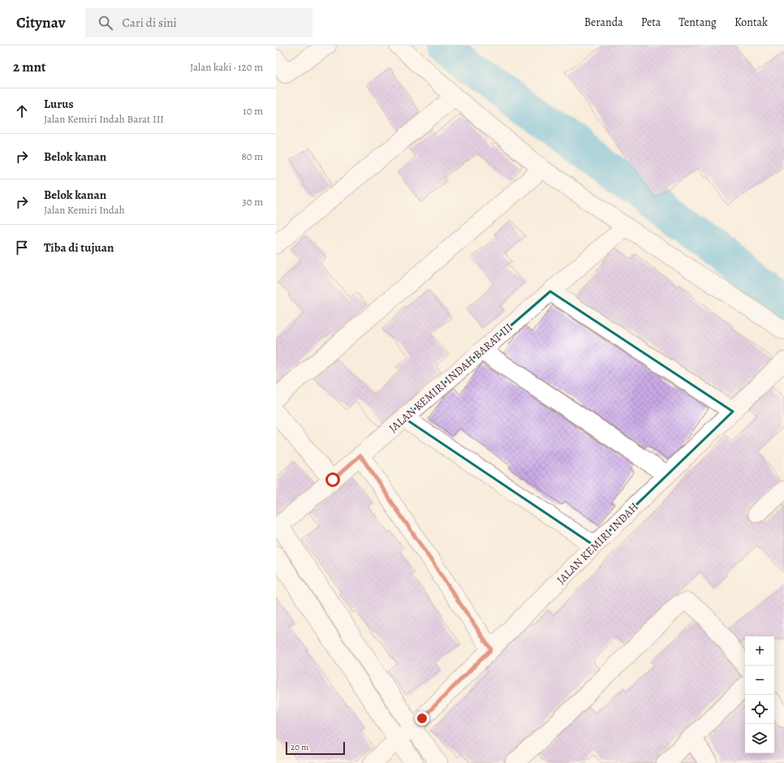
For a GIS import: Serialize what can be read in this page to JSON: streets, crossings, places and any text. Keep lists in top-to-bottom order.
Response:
{
  "streets": {
    "street": ["JALAN KEMIRI INDAH BARAT III", "JALAN KEMIRI INDAH"]
  },
  "scale_bar": "20 m",
  "page": {
    "header": "Citynav",
    "search": "Cari di sini",
    "nav": [
      "Beranda",
      "Peta",
      "Tentang",
      "Kontak"
    ],
    "heading": ["2 mnt", "Jalan kaki · 120 m"],
    "list": [
      ["Lurus", "Jalan Kemiri Indah Barat III", "10 m"],
      ["Belok kanan", "80 m"],
      ["Belok kanan", "Jalan Kemiri Indah", "30 m"],
      "Tiba di tujuan"
    ],
    "map_buttons": ["+", "−"],
    "scale": "20 m"
  }
}
